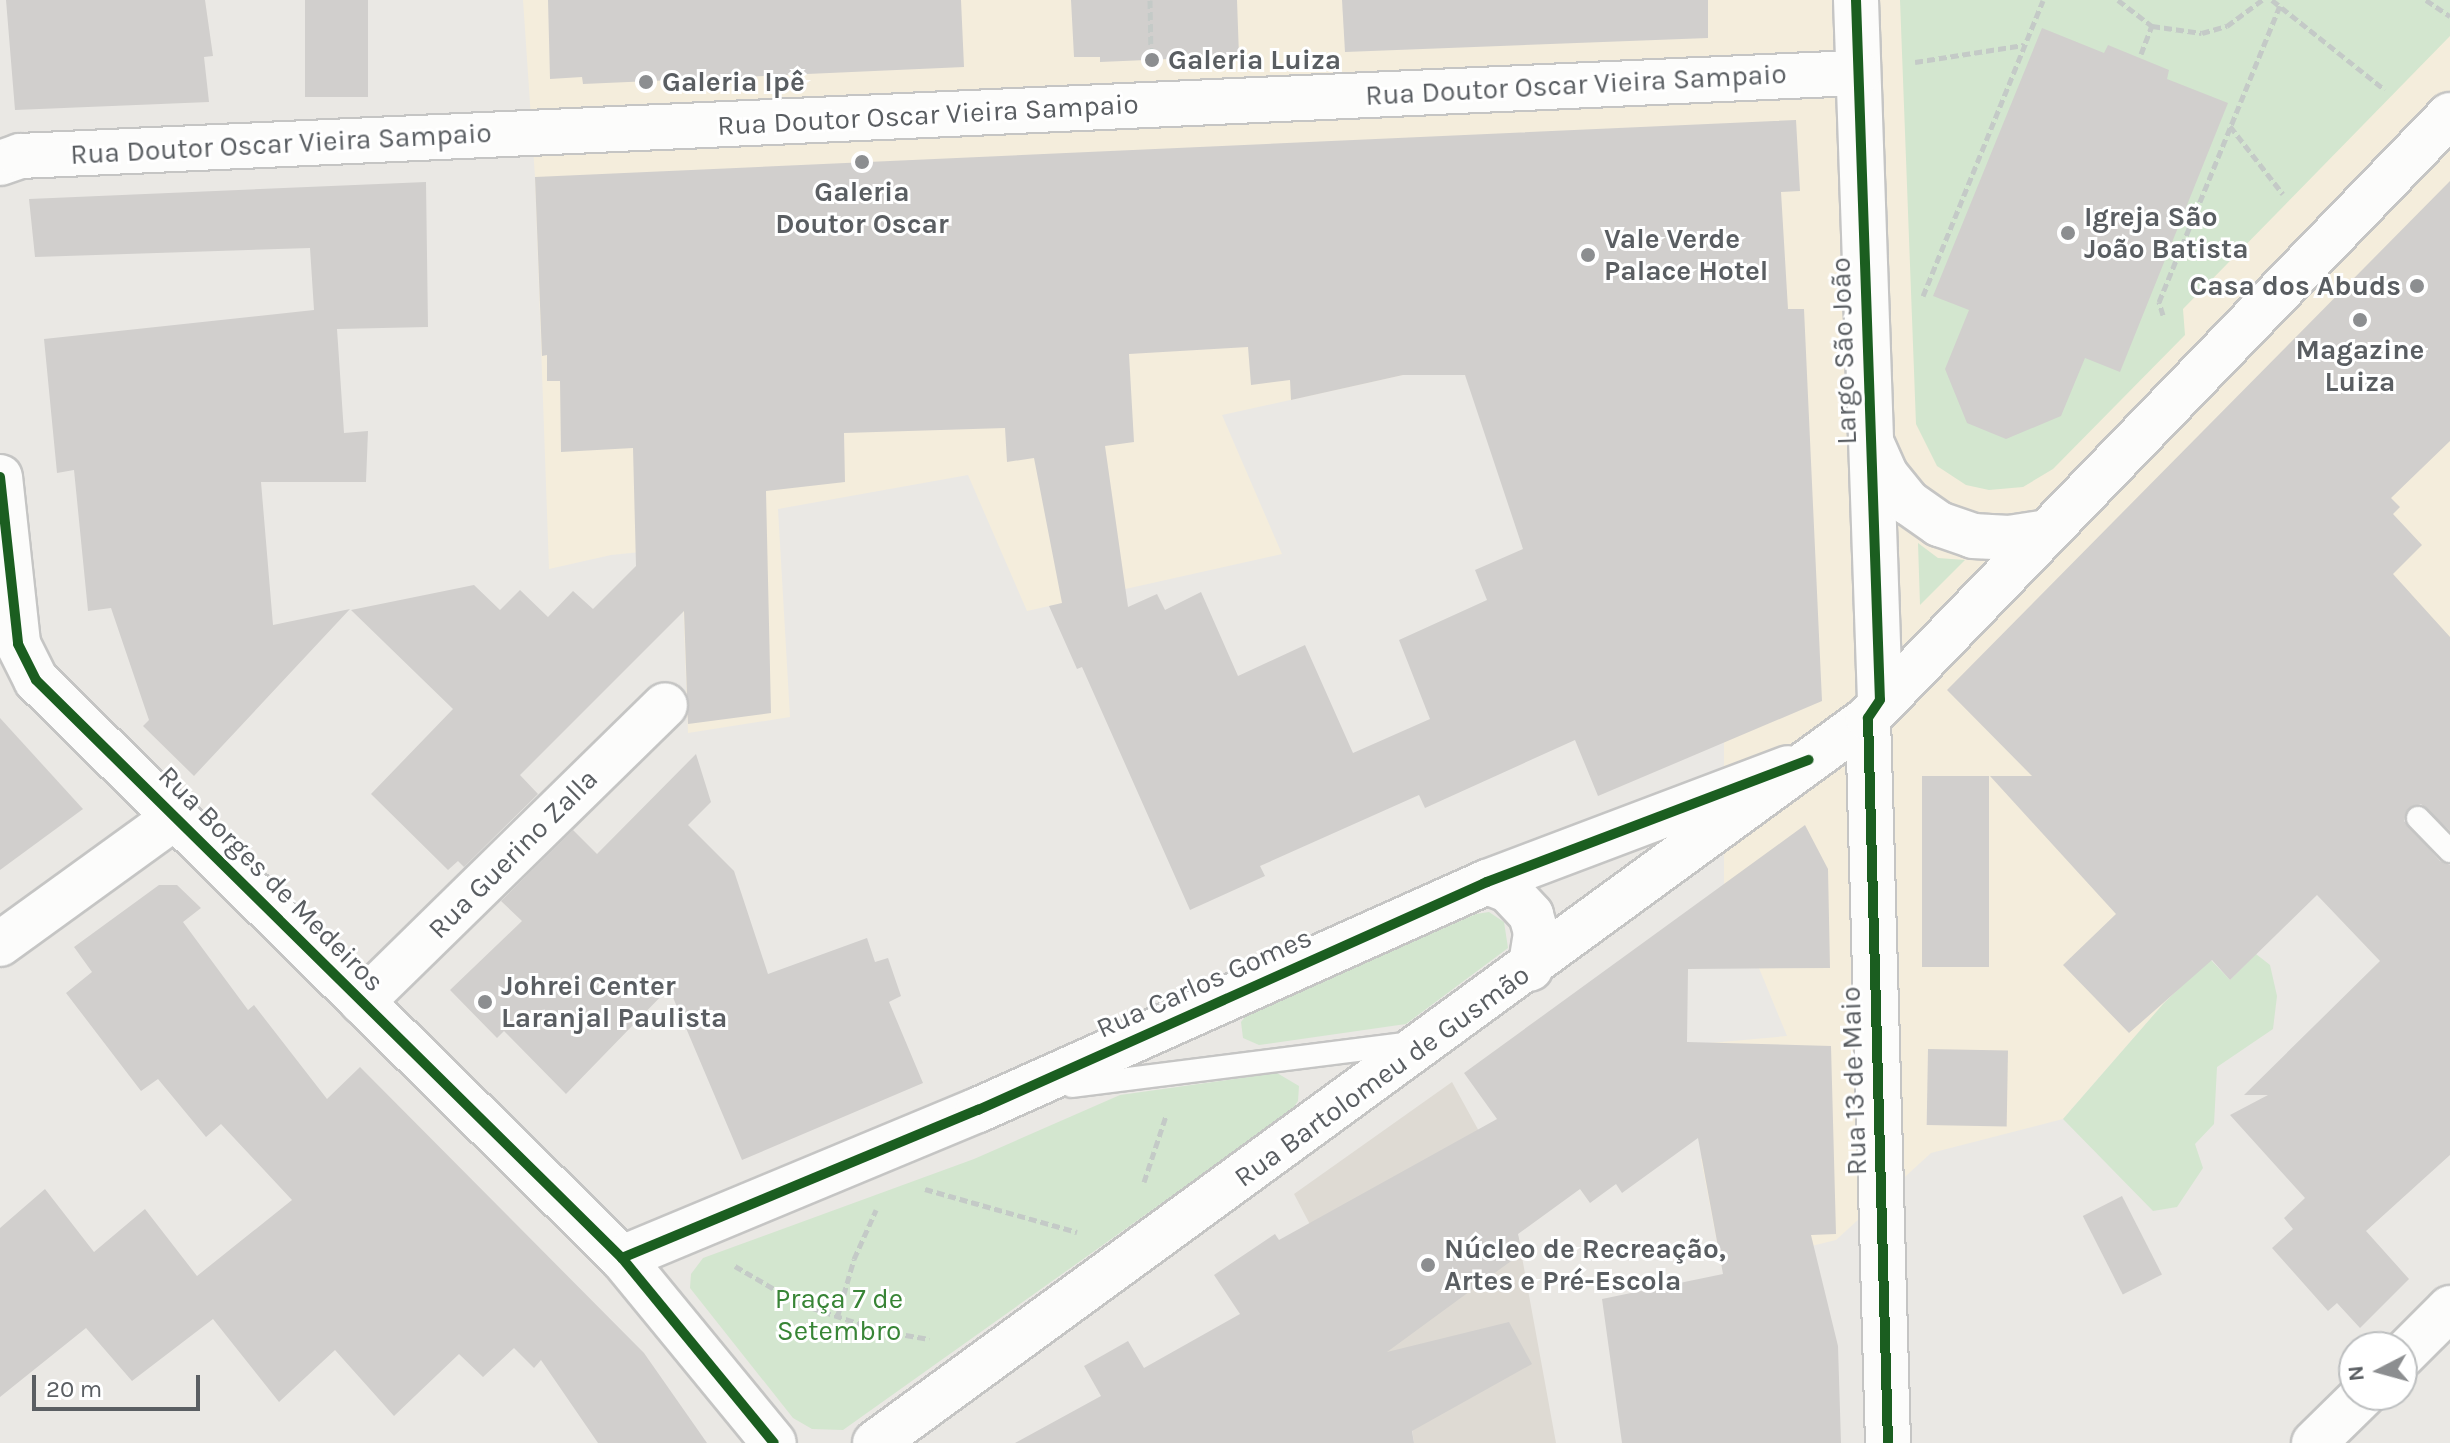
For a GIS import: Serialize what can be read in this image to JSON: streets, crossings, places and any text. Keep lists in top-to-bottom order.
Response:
{
  "streets": {
    "street": [
      "Rua Doutor Oscar Vieira Sampaio",
      "Largo São João",
      "Rua Guerino Zalla",
      "Rua Borges de Medeiros",
      "Rua Carlos Gomes",
      "Rua Bartolomeu de Gusmão",
      "Rua 13 de Maio"
    ]
  },
  "crossings": [
    ["Rua Doutor Oscar Vieira Sampaio", "Largo São João"],
    ["Largo São João", "Rua Bartolomeu de Gusmão"],
    ["Largo São João", "Rua 13 de Maio"],
    ["Rua Guerino Zalla", "Rua Borges de Medeiros"],
    ["Rua Borges de Medeiros", "Rua Carlos Gomes"],
    ["Rua Carlos Gomes", "Rua Bartolomeu de Gusmão"],
    ["Rua Bartolomeu de Gusmão", "Rua 13 de Maio"]
  ],
  "parks": ["Praça 7 de Setembro"],
  "places": [
    "Galeria Luiza",
    "Galeria Ipê",
    "Galeria Doutor Oscar",
    "Igreja São João Batista",
    "Vale Verde Palace Hotel",
    "Casa dos Abuds",
    "Magazine Luiza",
    "Johrei Center Laranjal Paulista",
    "Núcleo de Recreação, Artes e Pré-Escola"
  ],
  "scale_bar": "20 m",
  "north": "left"
}
